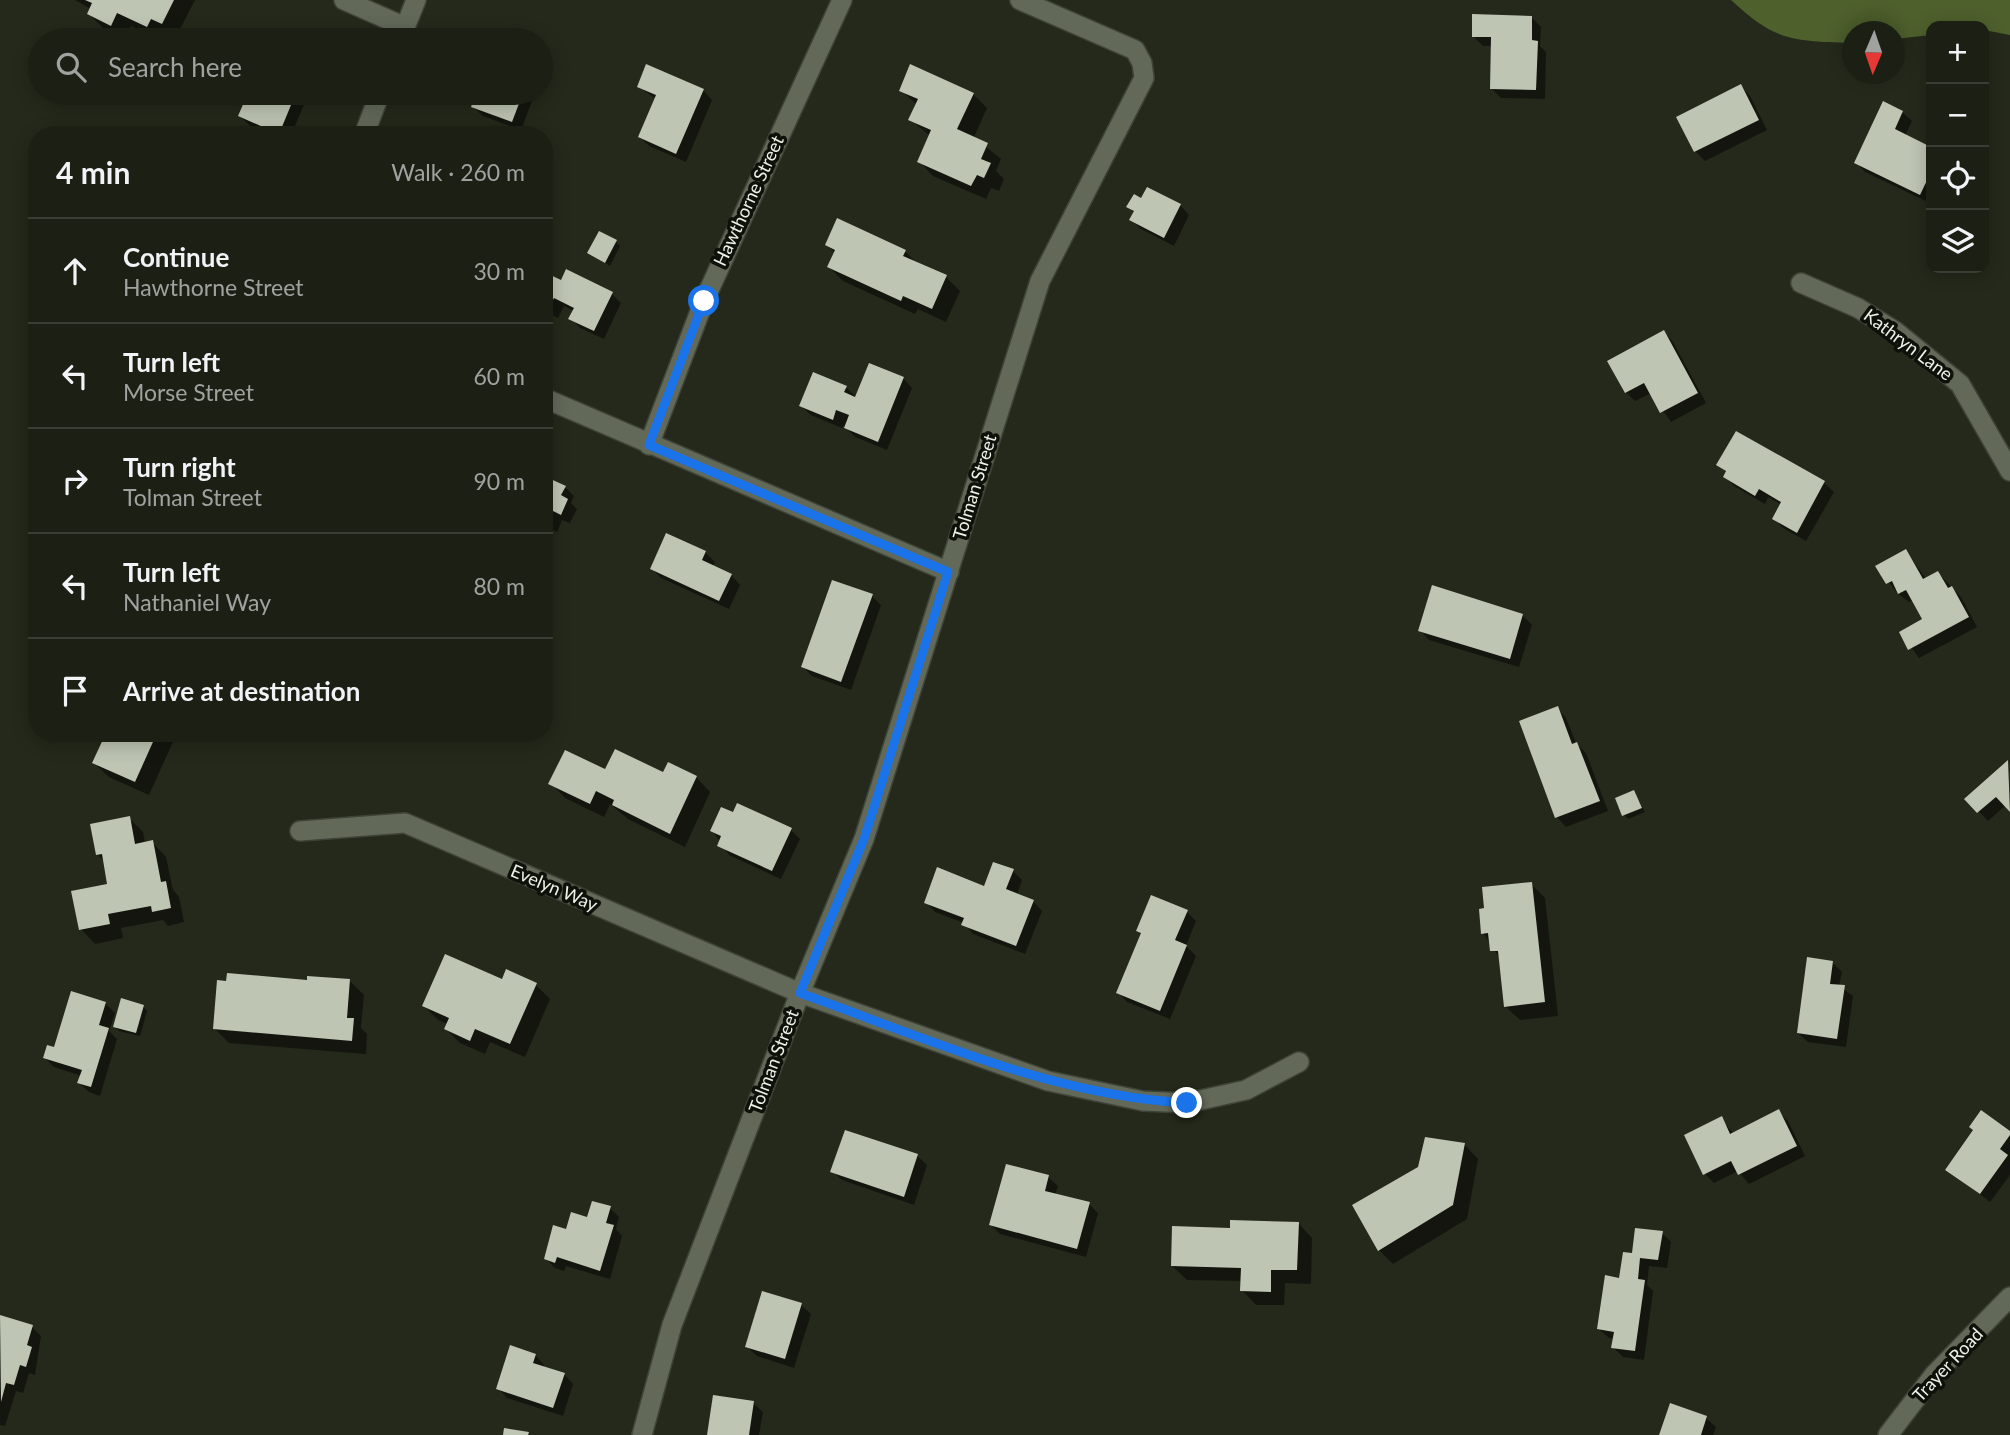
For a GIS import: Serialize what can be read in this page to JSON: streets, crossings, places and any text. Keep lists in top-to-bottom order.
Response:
{
  "streets": {
    "street": [
      "Hawthorne Street",
      "Kathryn Lane",
      "Tolman Street",
      "Evelyn Way",
      "Trayer Road"
    ]
  },
  "crossings": [
    ["Tolman Street", "Evelyn Way"]
  ],
  "north": "bottom",
  "page": {
    "map_buttons": ["+", "−"],
    "search": "Search here",
    "heading": ["4 min", "Walk · 260 m"],
    "list": [
      ["Continue", "Hawthorne Street", "30 m"],
      ["Turn left", "Morse Street", "60 m"],
      ["Turn right", "Tolman Street", "90 m"],
      ["Turn left", "Nathaniel Way", "80 m"],
      "Arrive at destination"
    ]
  }
}
